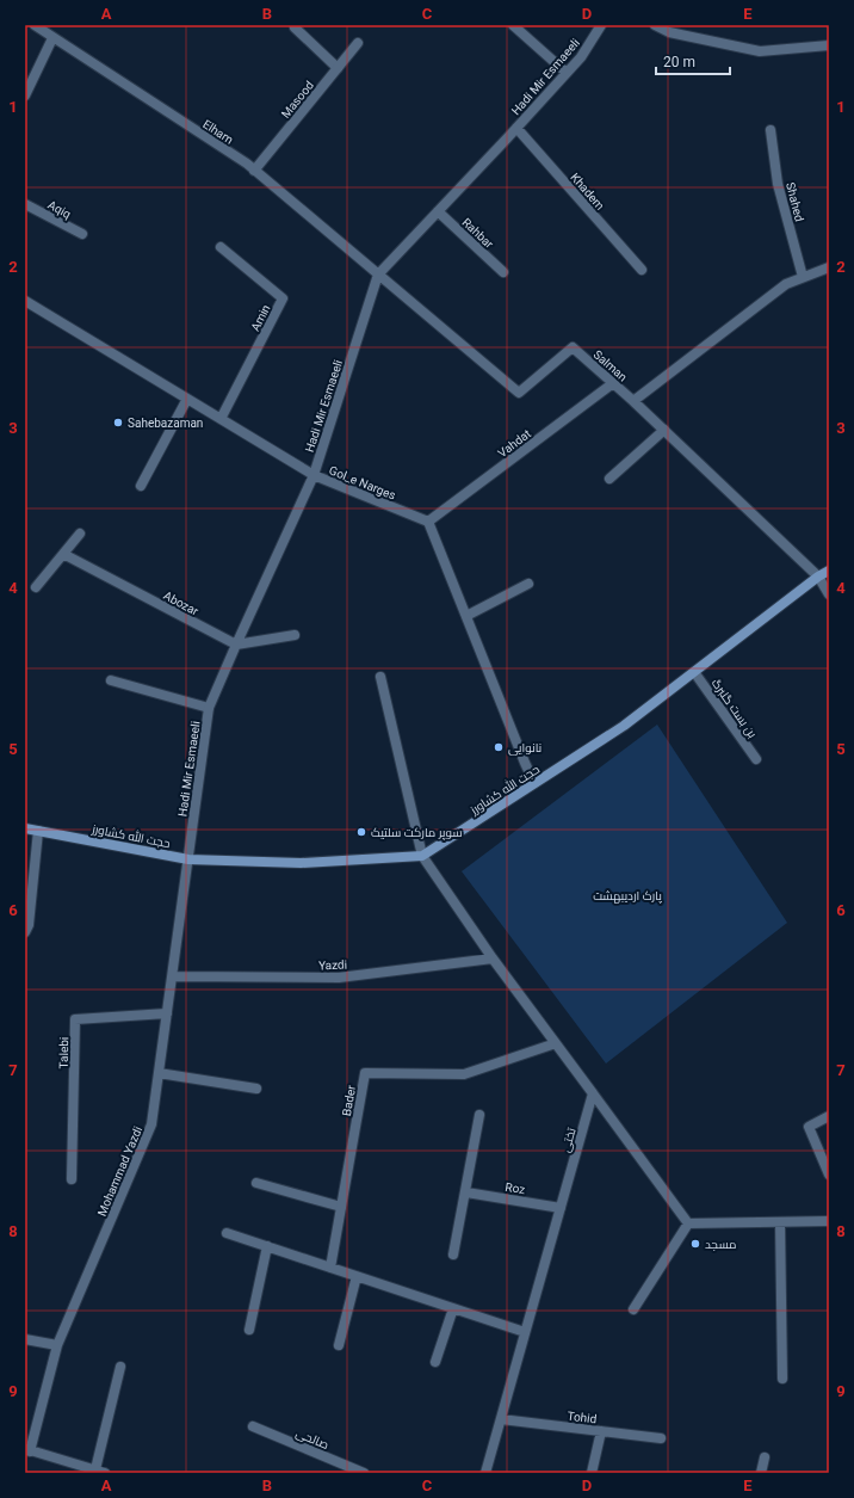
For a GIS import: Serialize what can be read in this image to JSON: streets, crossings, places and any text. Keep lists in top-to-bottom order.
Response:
{
  "streets": {
    "street": [
      "Hadi Mir Esmaeeli",
      "Masood",
      "Elham",
      "Khadem",
      "Shahed",
      "Aqiq",
      "Rahbar",
      "Amin",
      "Salman",
      "Vahdat",
      "Gol_e Narges",
      "Abozar",
      "بن بست گلبرگ",
      "حجت الله کشاورز",
      "Yazdi",
      "Talebi",
      "Bader",
      "تختی",
      "Mohammad Yazdi",
      "Roz",
      "Tohid",
      "صالحی"
    ]
  },
  "crossings": [
    ["Hadi Mir Esmaeeli", "Elham"],
    ["Hadi Mir Esmaeeli", "Khadem"],
    ["Hadi Mir Esmaeeli", "Rahbar"],
    ["Hadi Mir Esmaeeli", "Salman"],
    ["Hadi Mir Esmaeeli", "Gol_e Narges"],
    ["Hadi Mir Esmaeeli", "Abozar"],
    ["Hadi Mir Esmaeeli", "حجت الله کشاورز"],
    ["Hadi Mir Esmaeeli", "Mohammad Yazdi"],
    ["Masood", "Elham"],
    ["Elham", "Salman"],
    ["Amin", "Gol_e Narges"],
    ["Salman", "Vahdat"],
    ["Salman", "حجت الله کشاورز"],
    ["Vahdat", "Gol_e Narges"],
    ["بن بست گلبرگ", "حجت الله کشاورز"],
    ["حجت الله کشاورز", "Mohammad Yazdi"],
    ["Yazdi", "Mohammad Yazdi"],
    ["Talebi", "Mohammad Yazdi"],
    ["تختی", "Roz"],
    ["تختی", "Tohid"]
  ],
  "parks": ["پارک اردیبهشت"],
  "places": [
    "Sahebazaman",
    "نانوایی",
    "سوپر مارکت سلتیک",
    "مسجد"
  ],
  "scale_bar": "20 m",
  "grid": {
    "columns": [
      "A",
      "B",
      "C",
      "D",
      "E"
    ],
    "rows": [
      "1",
      "2",
      "3",
      "4",
      "5",
      "6",
      "7",
      "8",
      "9"
    ]
  }
}
